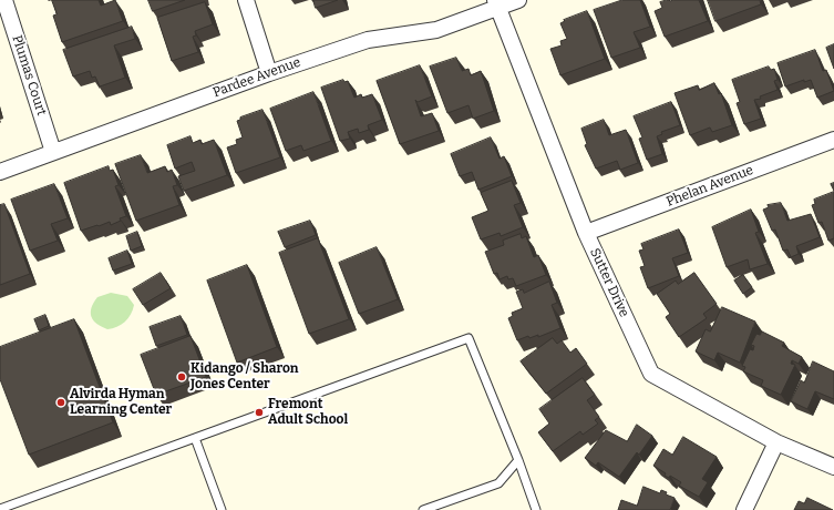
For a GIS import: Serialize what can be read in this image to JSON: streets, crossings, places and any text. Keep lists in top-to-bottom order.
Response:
{
  "streets": {
    "street": [
      "Plumas Court",
      "Pardee Avenue",
      "Phelan Avenue",
      "Sutter Drive"
    ]
  },
  "crossings": [
    ["Plumas Court", "Pardee Avenue"],
    ["Pardee Avenue", "Sutter Drive"],
    ["Phelan Avenue", "Sutter Drive"]
  ],
  "places": ["Kidango / Sharon Jones Center", "Alvirda Hyman Learning Center", "Fremont Adult School"]
}
